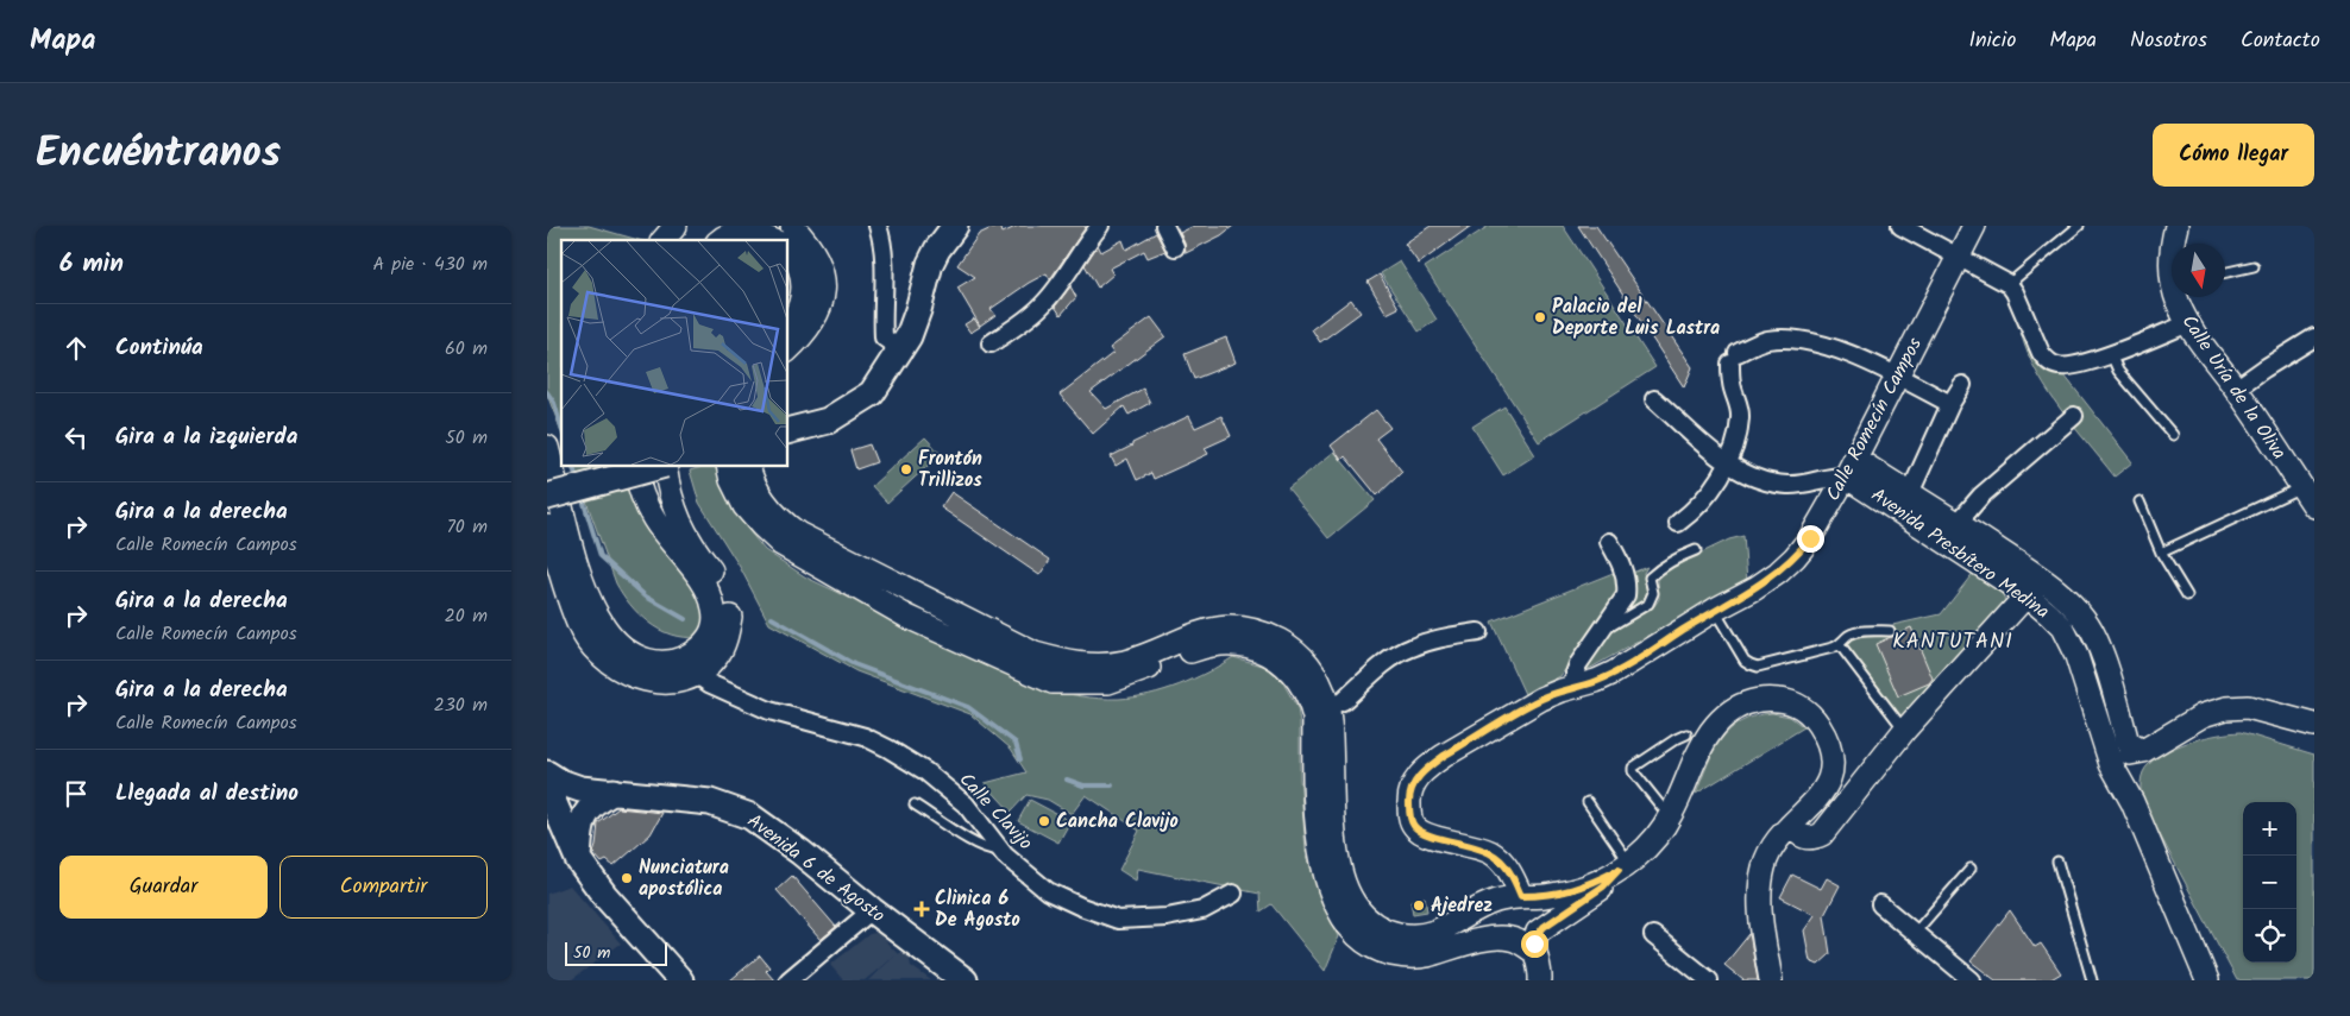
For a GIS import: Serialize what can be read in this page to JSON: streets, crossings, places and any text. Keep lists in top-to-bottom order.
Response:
{
  "streets": {
    "main road": [
      "Calle Uría de la Oliva",
      "Calle Romecín Campos",
      "Avenida Presbítero Medina",
      "Avenida 6 de Agosto"
    ],
    "street": ["Calle Clavijo"]
  },
  "crossings": [
    ["Calle Romecín Campos", "Avenida Presbítero Medina"]
  ],
  "districts": ["KANTUTANI"],
  "places": {
    "other": [
      "Palacio del Deporte Luis Lastra",
      "Frontón Trillizos",
      "Cancha Clavijo",
      "Nunciatura apostólica",
      "Ajedrez"
    ],
    "health": ["Clinica 6 De Agosto"]
  },
  "scale_bar": "50 m",
  "north": "bottom",
  "page": {
    "header": "Mapa",
    "nav": [
      "Inicio",
      "Mapa",
      "Nosotros",
      "Contacto"
    ],
    "title": "Encuéntranos",
    "buttons": [
      "Cómo llegar",
      ["Guardar", "Compartir"]
    ],
    "heading": ["6 min", "A pie · 430 m"],
    "list": [
      ["Continúa", "60 m"],
      ["Gira a la izquierda", "50 m"],
      ["Gira a la derecha", "Calle Romecín Campos", "70 m"],
      ["Gira a la derecha", "Calle Romecín Campos", "20 m"],
      ["Gira a la derecha", "Calle Romecín Campos", "230 m"],
      "Llegada al destino"
    ],
    "map_buttons": ["+", "−"],
    "scale": "50 m"
  }
}
